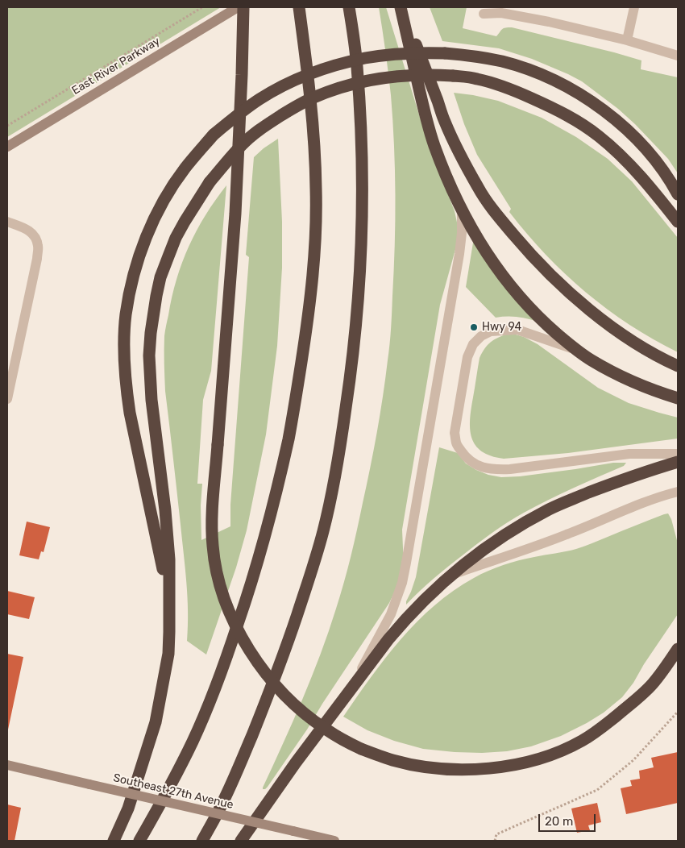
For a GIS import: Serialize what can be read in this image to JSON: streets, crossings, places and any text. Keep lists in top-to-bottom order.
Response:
{
  "streets": {
    "street": ["East River Parkway", "Southeast 27th Avenue"]
  },
  "places": ["Hwy 94"],
  "scale_bar": "20 m"
}
